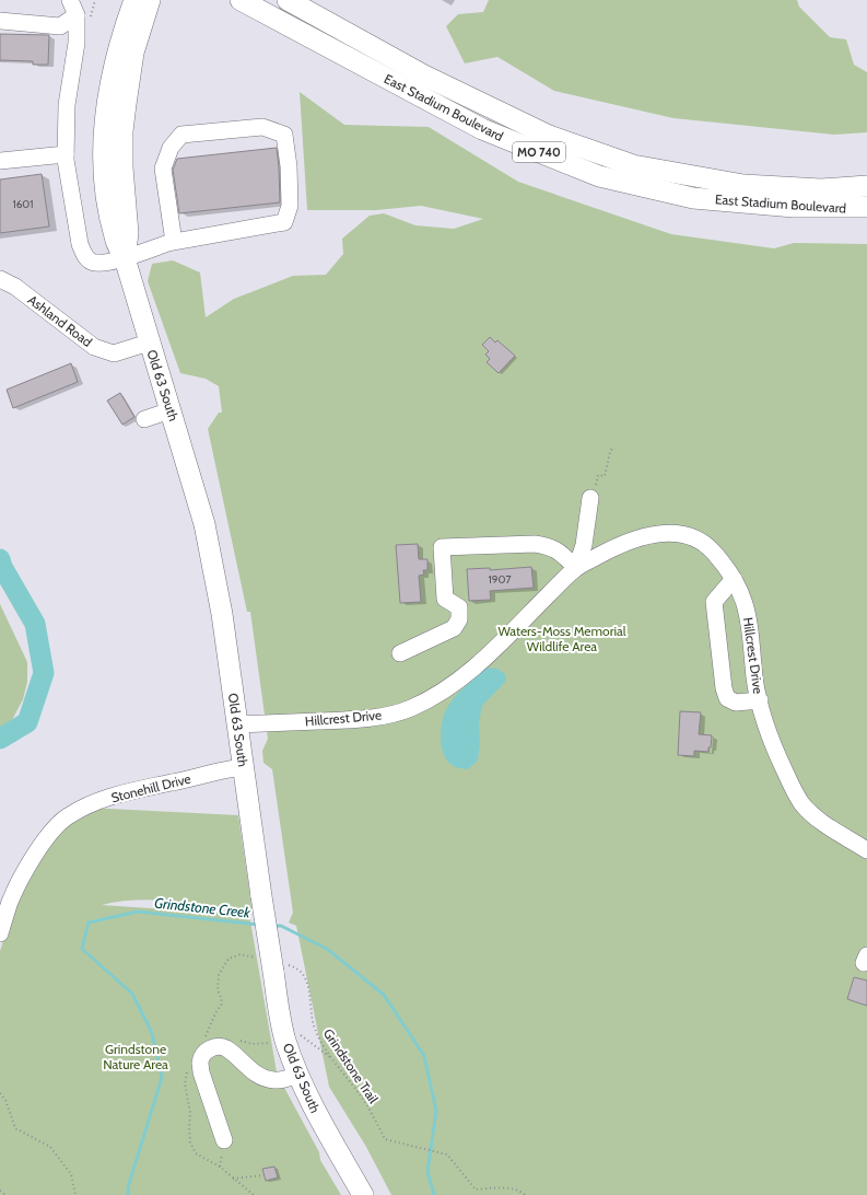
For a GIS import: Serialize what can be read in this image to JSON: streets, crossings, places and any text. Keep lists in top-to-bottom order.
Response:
{
  "streets": {
    "main road": ["East Stadium Boulevard", "MO 740", "Old 63 South"],
    "street": ["Ashland Road", "Hillcrest Drive", "Stonehill Drive"],
    "path": ["Grindstone Trail"]
  },
  "crossings": [
    ["Ashland Road", "Old 63 South"],
    ["Old 63 South", "Hillcrest Drive"],
    ["Old 63 South", "Stonehill Drive"],
    ["Old 63 South", "Grindstone Trail"]
  ],
  "water": ["Grindstone Creek"],
  "parks": ["Waters-Moss Memorial Wildlife Area", "Grindstone Nature Area"],
  "house_numbers": ["1601", "1907"]
}
